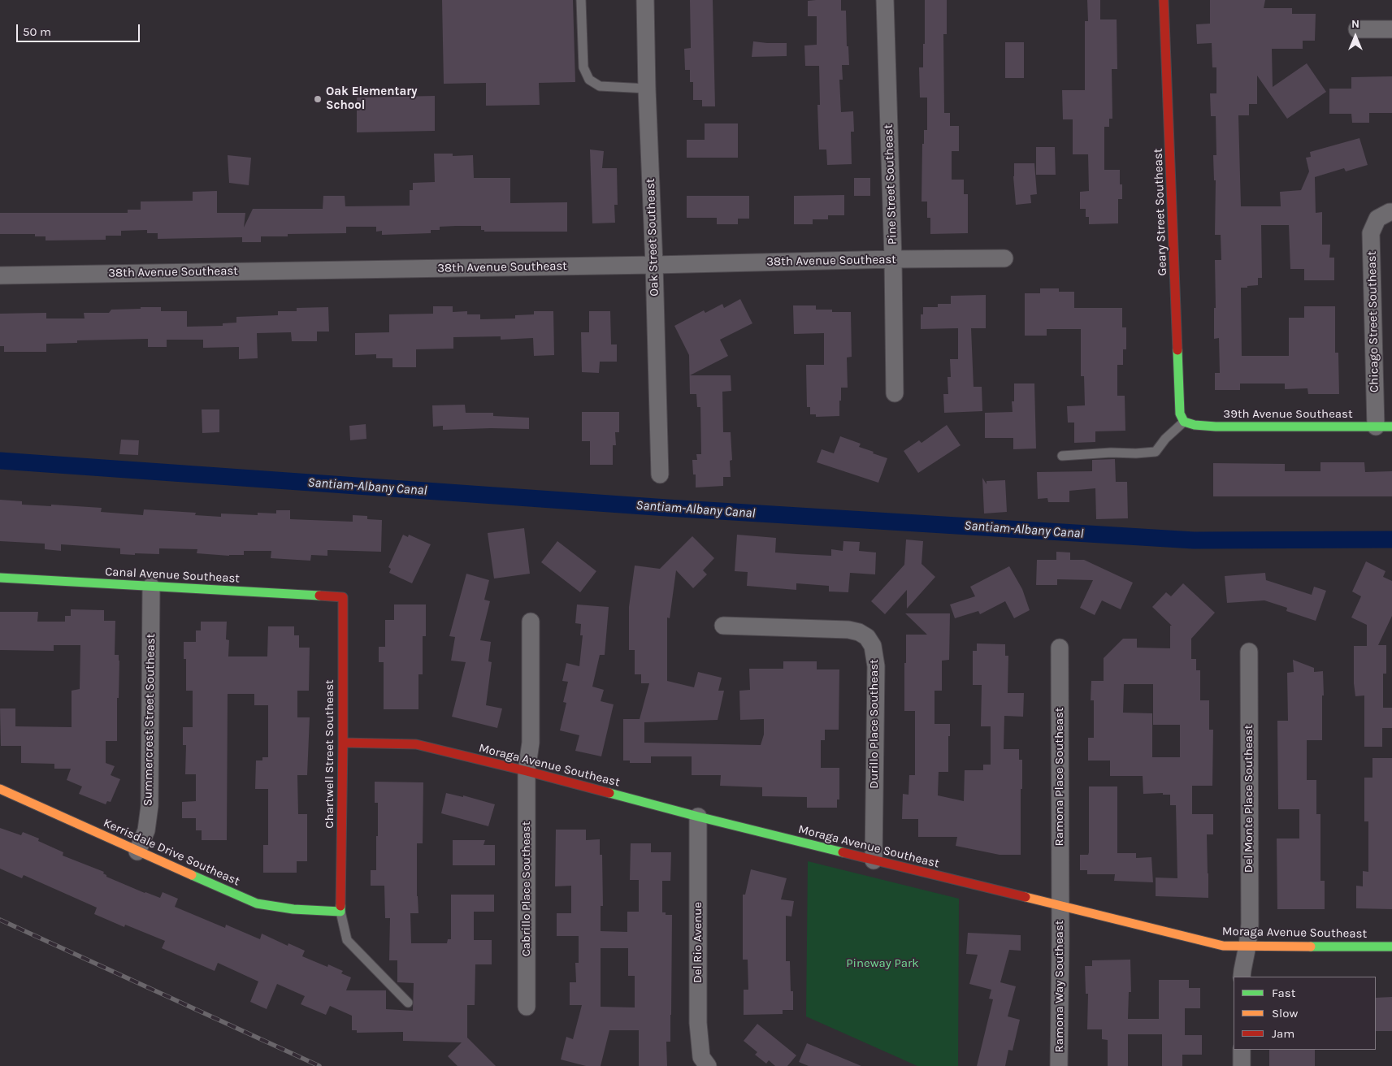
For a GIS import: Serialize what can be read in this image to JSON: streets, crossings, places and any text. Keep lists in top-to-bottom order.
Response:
{
  "streets": {
    "street": [
      "Pine Street Southeast",
      "Geary Street Southeast",
      "Oak Street Southeast",
      "38th Avenue Southeast",
      "Chicago Street Southeast",
      "39th Avenue Southeast",
      "Canal Avenue Southeast",
      "Summercrest Street Southeast",
      "Durillo Place Southeast",
      "Chartwell Street Southeast",
      "Moraga Avenue Southeast",
      "Ramona Place Southeast",
      "Del Monte Place Southeast",
      "Kerrisdale Drive Southeast",
      "Cabrillo Place Southeast",
      "Del Rio Avenue",
      "Ramona Way Southeast"
    ]
  },
  "crossings": [
    ["Pine Street Southeast", "38th Avenue Southeast"],
    ["Geary Street Southeast", "39th Avenue Southeast"],
    ["Oak Street Southeast", "38th Avenue Southeast"],
    ["Chicago Street Southeast", "39th Avenue Southeast"],
    ["Canal Avenue Southeast", "Summercrest Street Southeast"],
    ["Canal Avenue Southeast", "Chartwell Street Southeast"],
    ["Summercrest Street Southeast", "Kerrisdale Drive Southeast"],
    ["Durillo Place Southeast", "Moraga Avenue Southeast"],
    ["Chartwell Street Southeast", "Moraga Avenue Southeast"],
    ["Chartwell Street Southeast", "Kerrisdale Drive Southeast"],
    ["Moraga Avenue Southeast", "Ramona Place Southeast"],
    ["Moraga Avenue Southeast", "Del Monte Place Southeast"],
    ["Moraga Avenue Southeast", "Cabrillo Place Southeast"],
    ["Moraga Avenue Southeast", "Del Rio Avenue"],
    ["Moraga Avenue Southeast", "Ramona Way Southeast"],
    ["Ramona Place Southeast", "Ramona Way Southeast"]
  ],
  "water": ["Santiam-Albany Canal"],
  "parks": ["Pineway Park"],
  "places": ["Oak Elementary School"],
  "legend": ["Fast", "Slow", "Jam"],
  "scale_bar": "50 m",
  "north": "top"
}
